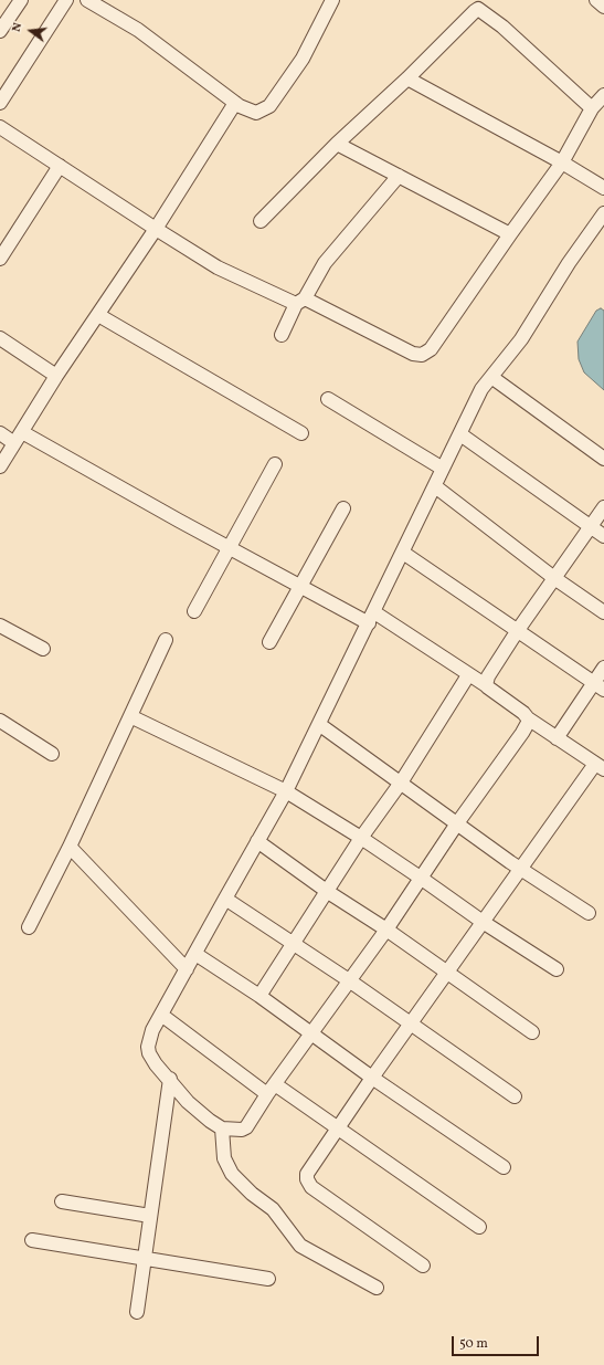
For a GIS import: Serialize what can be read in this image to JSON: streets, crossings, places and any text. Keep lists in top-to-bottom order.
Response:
{
  "scale_bar": "50 m",
  "north": "left"
}
